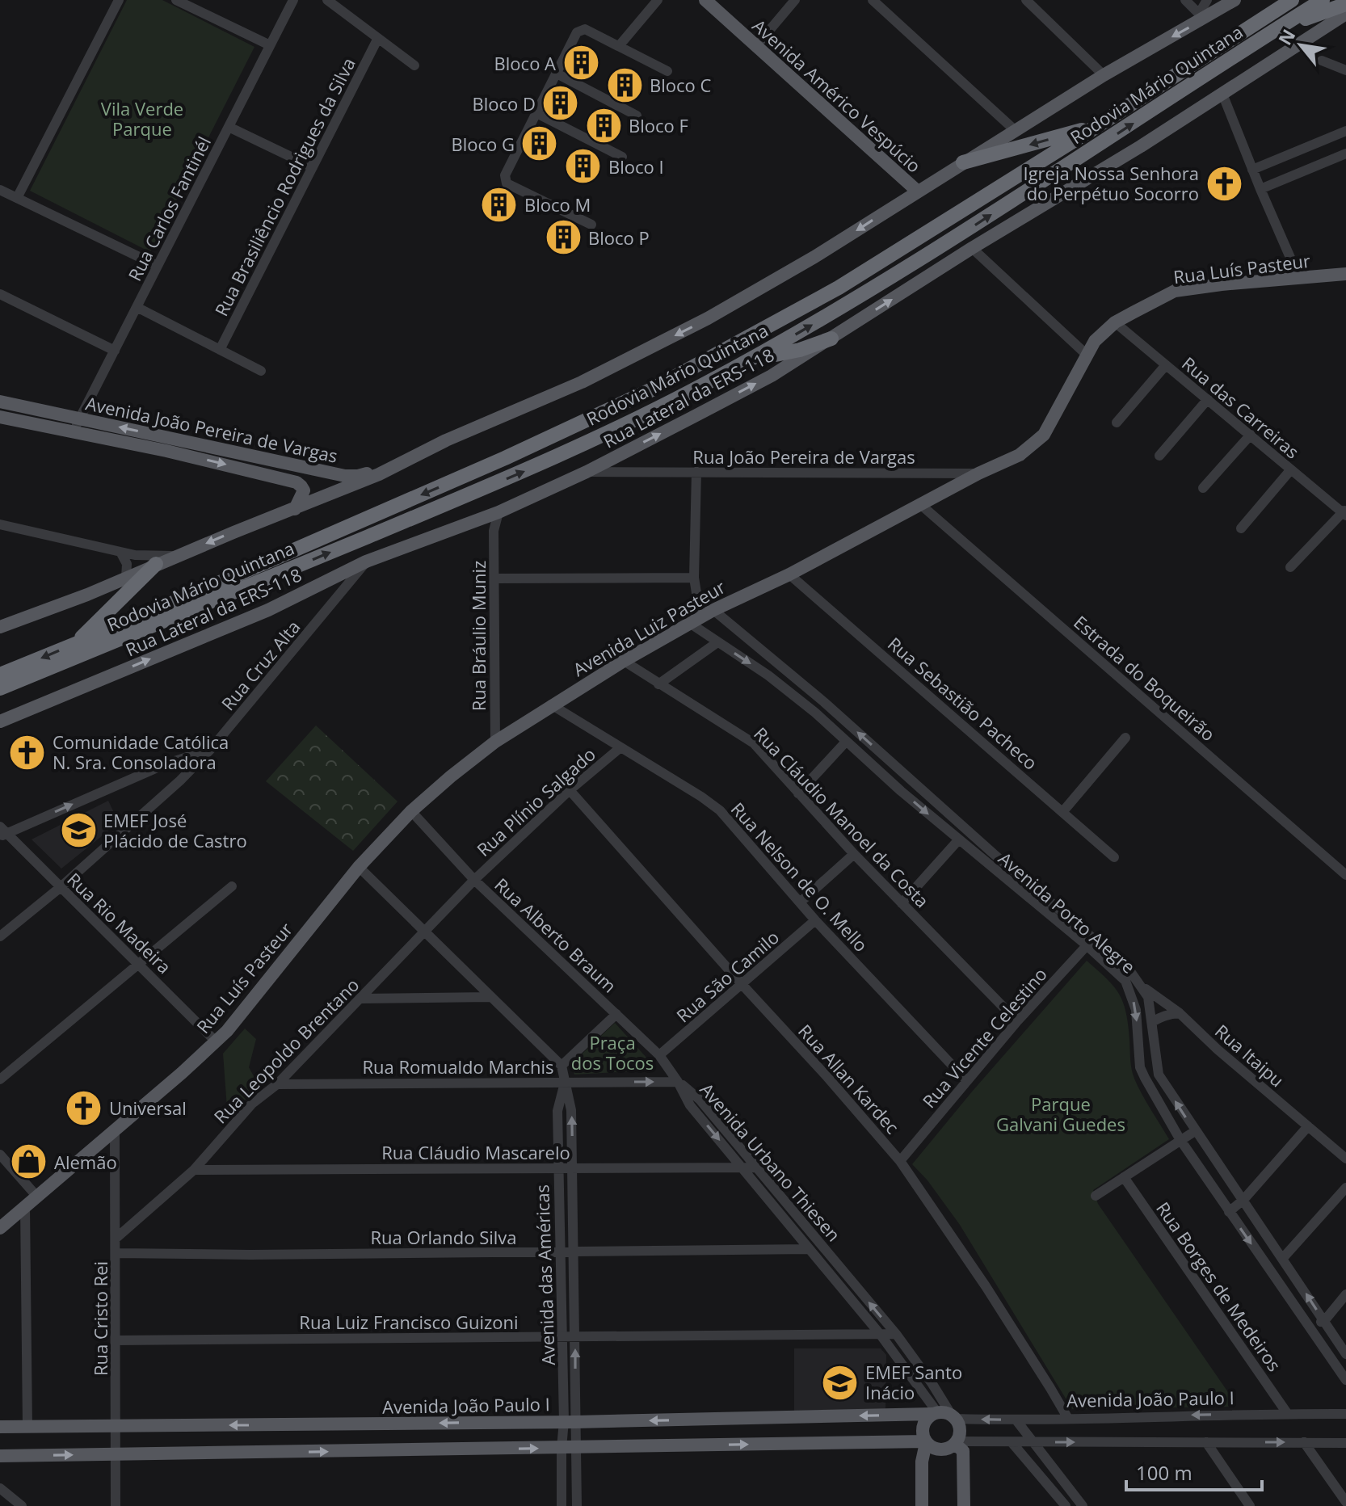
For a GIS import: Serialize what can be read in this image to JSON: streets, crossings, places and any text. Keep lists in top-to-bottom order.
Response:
{
  "streets": {
    "highway": ["Rodovia Mário Quintana"],
    "main road": [
      "Avenida Américo Vespúcio",
      "Rua Luís Pasteur",
      "Rua Lateral da ERS-118",
      "Avenida João Pereira de Vargas",
      "Avenida Luiz Pasteur",
      "Avenida João Paulo I"
    ],
    "street": [
      "Rua Brasiliêncio Rodrigues da Silva",
      "Rua Carlos Fantinél",
      "Rua das Carreiras",
      "Rua João Pereira de Vargas",
      "Rua Bráulio Muniz",
      "Rua Cruz Alta",
      "Estrada do Boqueirão",
      "Rua Sebastião Pacheco",
      "Rua Plínio Salgado",
      "Rua Cláudio Manoel da Costa",
      "Rua Nelson de O. Mello",
      "Avenida Porto Alegre",
      "Rua Rio Madeira",
      "Rua Alberto Braum",
      "Rua São Camilo",
      "Rua Vicente Celestino",
      "Rua Leopoldo Brentano",
      "Rua Itaipu",
      "Rua Romualdo Marchis",
      "Rua Allan Kardec",
      "Rua Cláudio Mascarelo",
      "Avenida Urbano Thiesen",
      "Rua Orlando Silva",
      "Avenida das Américas",
      "Rua Borges de Medeiros",
      "Rua Cristo Rei",
      "Rua Luiz Francisco Guizoni"
    ]
  },
  "crossings": [
    ["Rua Carlos Fantinél", "Avenida João Pereira de Vargas"],
    ["Rua Luís Pasteur", "Rua das Carreiras"],
    ["Rua Luís Pasteur", "Rua João Pereira de Vargas"],
    ["Rua Luís Pasteur", "Avenida Luiz Pasteur"],
    ["Rua Luís Pasteur", "Estrada do Boqueirão"],
    ["Rua Luís Pasteur", "Rua Rio Madeira"],
    ["Rua Luís Pasteur", "Rua Alberto Braum"],
    ["Rua Luís Pasteur", "Rua Cristo Rei"],
    ["Rua Lateral da ERS-118", "Rua João Pereira de Vargas"],
    ["Rua Lateral da ERS-118", "Rua Bráulio Muniz"],
    ["Rua Lateral da ERS-118", "Rua Cruz Alta"],
    ["Avenida Luiz Pasteur", "Rua Bráulio Muniz"],
    ["Avenida Luiz Pasteur", "Estrada do Boqueirão"],
    ["Avenida Luiz Pasteur", "Rua Sebastião Pacheco"],
    ["Avenida Luiz Pasteur", "Rua Cláudio Manoel da Costa"],
    ["Avenida Luiz Pasteur", "Rua Nelson de O. Mello"],
    ["Avenida Luiz Pasteur", "Avenida Porto Alegre"],
    ["Avenida Luiz Pasteur", "Rua Alberto Braum"],
    ["Rua Cruz Alta", "Rua Rio Madeira"],
    ["Rua Plínio Salgado", "Rua Nelson de O. Mello"],
    ["Rua Plínio Salgado", "Rua Alberto Braum"],
    ["Rua Plínio Salgado", "Rua Leopoldo Brentano"],
    ["Rua Plínio Salgado", "Rua Allan Kardec"],
    ["Rua Cláudio Manoel da Costa", "Rua Vicente Celestino"],
    ["Rua Nelson de O. Mello", "Rua São Camilo"],
    ["Rua Nelson de O. Mello", "Rua Vicente Celestino"],
    ["Avenida Porto Alegre", "Rua Vicente Celestino"],
    ["Avenida Porto Alegre", "Rua Itaipu"],
    ["Rua Alberto Braum", "Rua São Camilo"],
    ["Rua Alberto Braum", "Rua Leopoldo Brentano"],
    ["Rua Alberto Braum", "Rua Romualdo Marchis"],
    ["Rua Alberto Braum", "Avenida Urbano Thiesen"],
    ["Rua São Camilo", "Rua Allan Kardec"],
    ["Rua Vicente Celestino", "Rua Allan Kardec"],
    ["Rua Leopoldo Brentano", "Rua Romualdo Marchis"],
    ["Rua Leopoldo Brentano", "Rua Cláudio Mascarelo"],
    ["Rua Leopoldo Brentano", "Rua Cristo Rei"],
    ["Rua Romualdo Marchis", "Avenida Urbano Thiesen"],
    ["Rua Romualdo Marchis", "Avenida das Américas"],
    ["Rua Allan Kardec", "Avenida João Paulo I"],
    ["Rua Cláudio Mascarelo", "Avenida Urbano Thiesen"],
    ["Rua Cláudio Mascarelo", "Avenida das Américas"],
    ["Avenida Urbano Thiesen", "Rua Orlando Silva"],
    ["Avenida Urbano Thiesen", "Rua Luiz Francisco Guizoni"],
    ["Avenida Urbano Thiesen", "Avenida João Paulo I"],
    ["Rua Orlando Silva", "Avenida das Américas"],
    ["Rua Orlando Silva", "Rua Cristo Rei"],
    ["Avenida das Américas", "Rua Luiz Francisco Guizoni"],
    ["Avenida das Américas", "Avenida João Paulo I"],
    ["Rua Borges de Medeiros", "Avenida João Paulo I"],
    ["Rua Cristo Rei", "Rua Luiz Francisco Guizoni"],
    ["Rua Cristo Rei", "Avenida João Paulo I"]
  ],
  "one_way": ["Avenida João Paulo I"],
  "parks": ["Vila Verde Parque", "Praça dos Tocos", "Parque Galvani Guedes"],
  "places": {
    "building": [
      "Bloco A",
      "Bloco C",
      "Bloco D",
      "Bloco F",
      "Bloco G",
      "Bloco I",
      "Bloco M",
      "Bloco P"
    ],
    "church": ["Igreja Nossa Senhora do Perpétuo Socorro", "Comunidade Católica N. Sra. Consoladora", "Universal"],
    "school or university": ["EMEF José Plácido de Castro", "EMEF Santo Inácio"],
    "shop": ["Alemão"]
  },
  "scale_bar": "100 m",
  "north": "top left"
}
